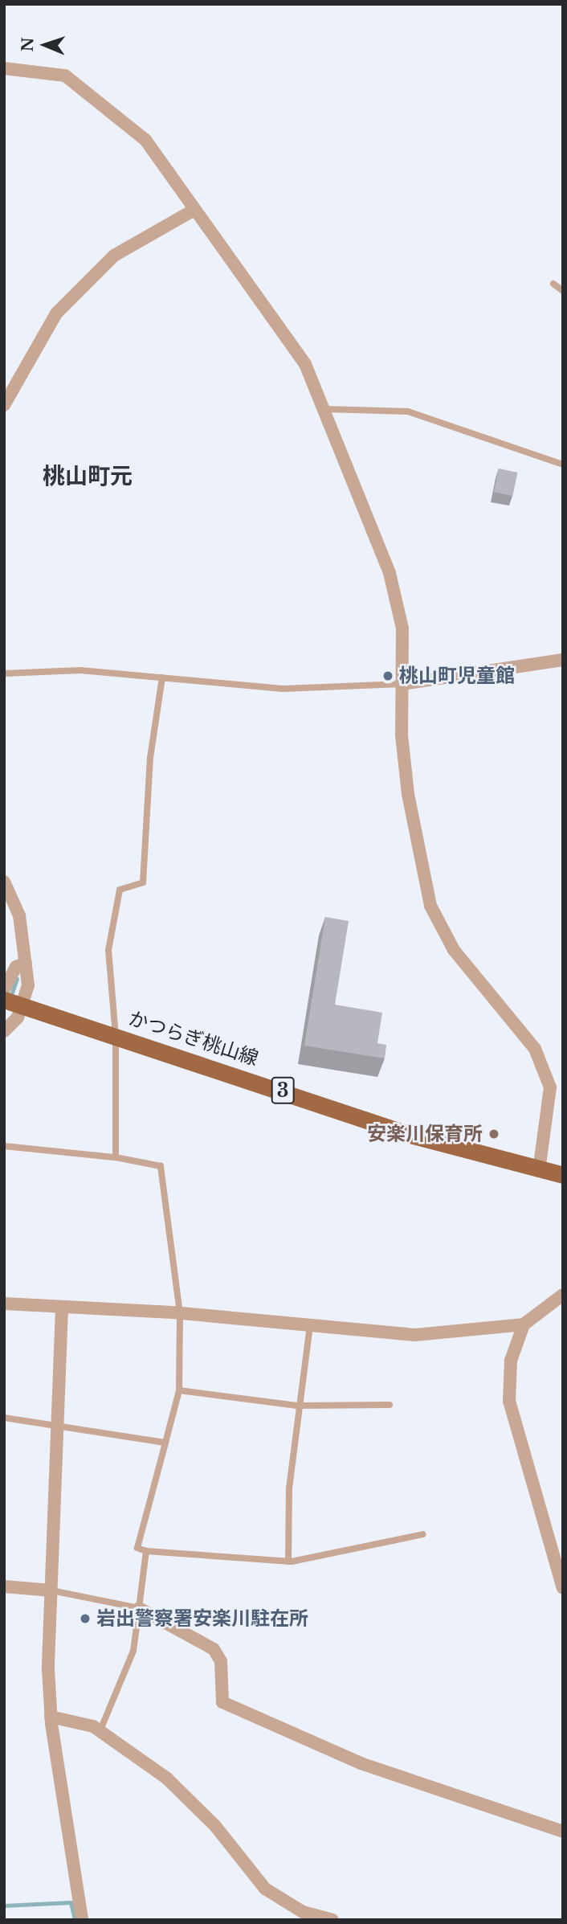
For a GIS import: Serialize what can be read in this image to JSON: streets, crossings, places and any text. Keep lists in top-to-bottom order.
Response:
{
  "streets": {
    "main road": ["かつらぎ桃山線", "3"]
  },
  "districts": ["桃山町元"],
  "places": ["桃山町児童館", "安楽川保育所", "岩出警察署安楽川駐在所"],
  "north": "left"
}
